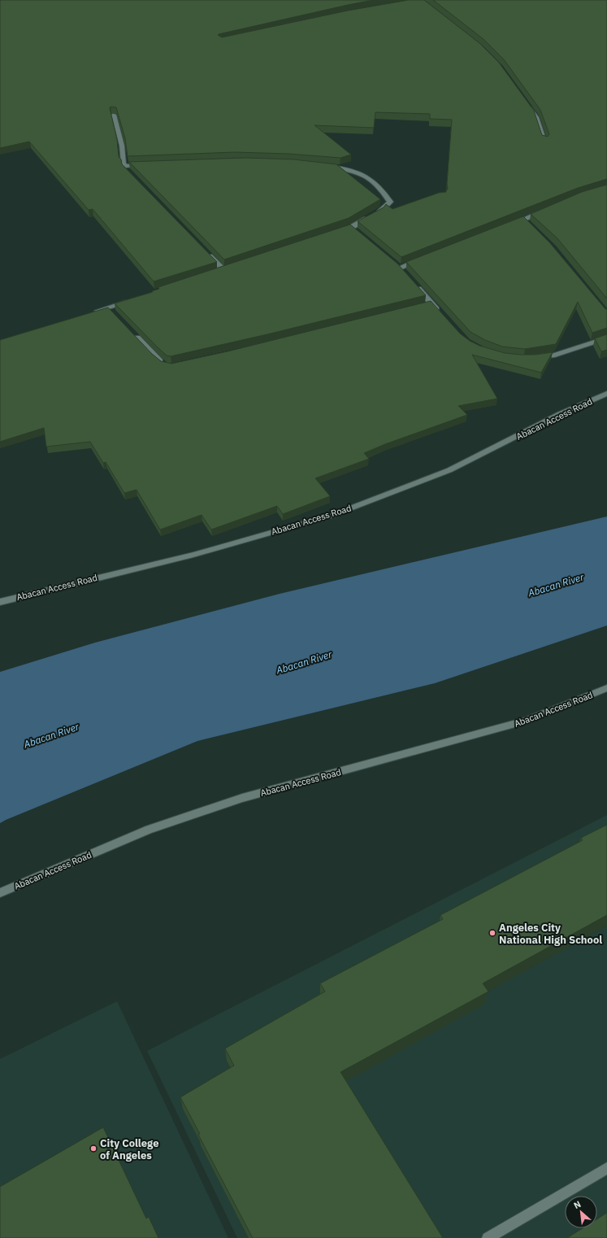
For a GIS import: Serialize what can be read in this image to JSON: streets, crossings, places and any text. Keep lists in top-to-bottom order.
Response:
{
  "streets": {
    "street": ["Abacan Access Road"]
  },
  "water": ["Abacan River"],
  "places": ["Angeles City National High School", "City College of Angeles"],
  "north": "top left"
}
